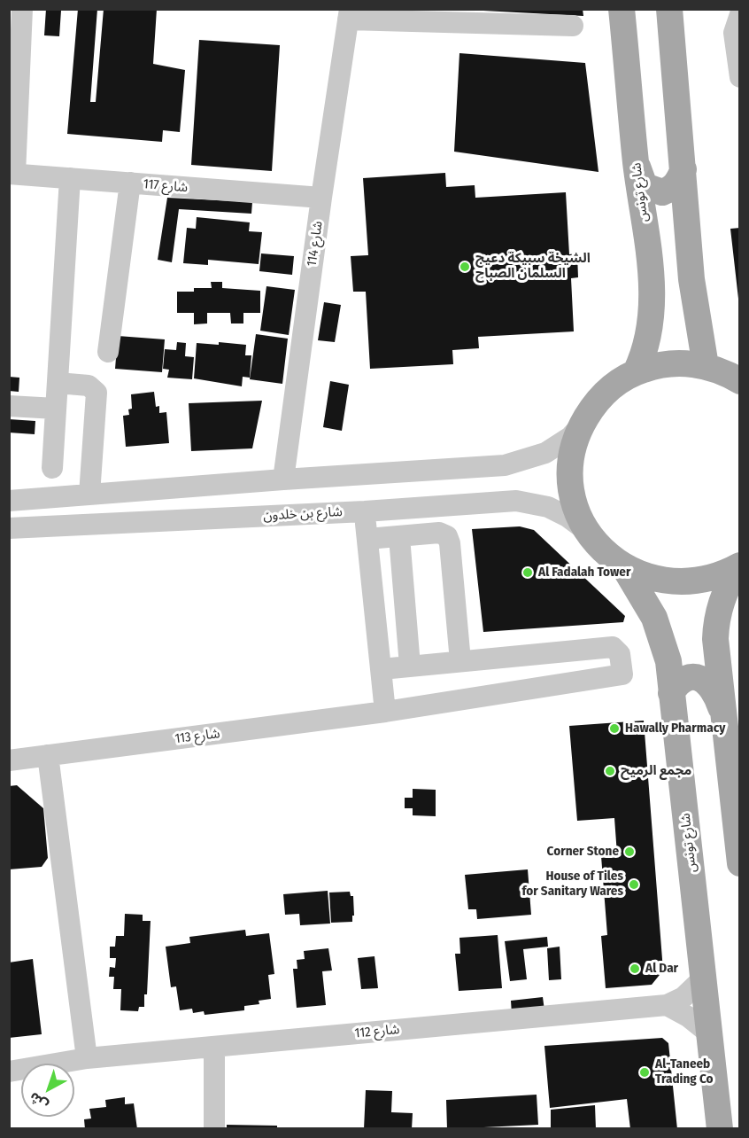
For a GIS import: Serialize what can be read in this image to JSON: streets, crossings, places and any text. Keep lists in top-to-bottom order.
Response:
{
  "streets": {
    "main road": ["شارع تونس"],
    "street": [
      "شارع 117",
      "شارع 114",
      "شارع بن خلدون",
      "شارع 113",
      "شارع 112"
    ]
  },
  "crossings": [
    ["شارع 117", "شارع 114"],
    ["شارع تونس", "شارع 112"]
  ],
  "places": [
    "الشيخة سبيكة دعيج السلمان الصباح",
    "Al Fadalah Tower",
    "Hawally Pharmacy",
    "مجمع الرميح",
    "Corner Stone",
    "House of Tiles for Sanitary Wares",
    "Al Dar",
    "Al-Taneeb Trading Co"
  ],
  "north": "bottom left"
}
